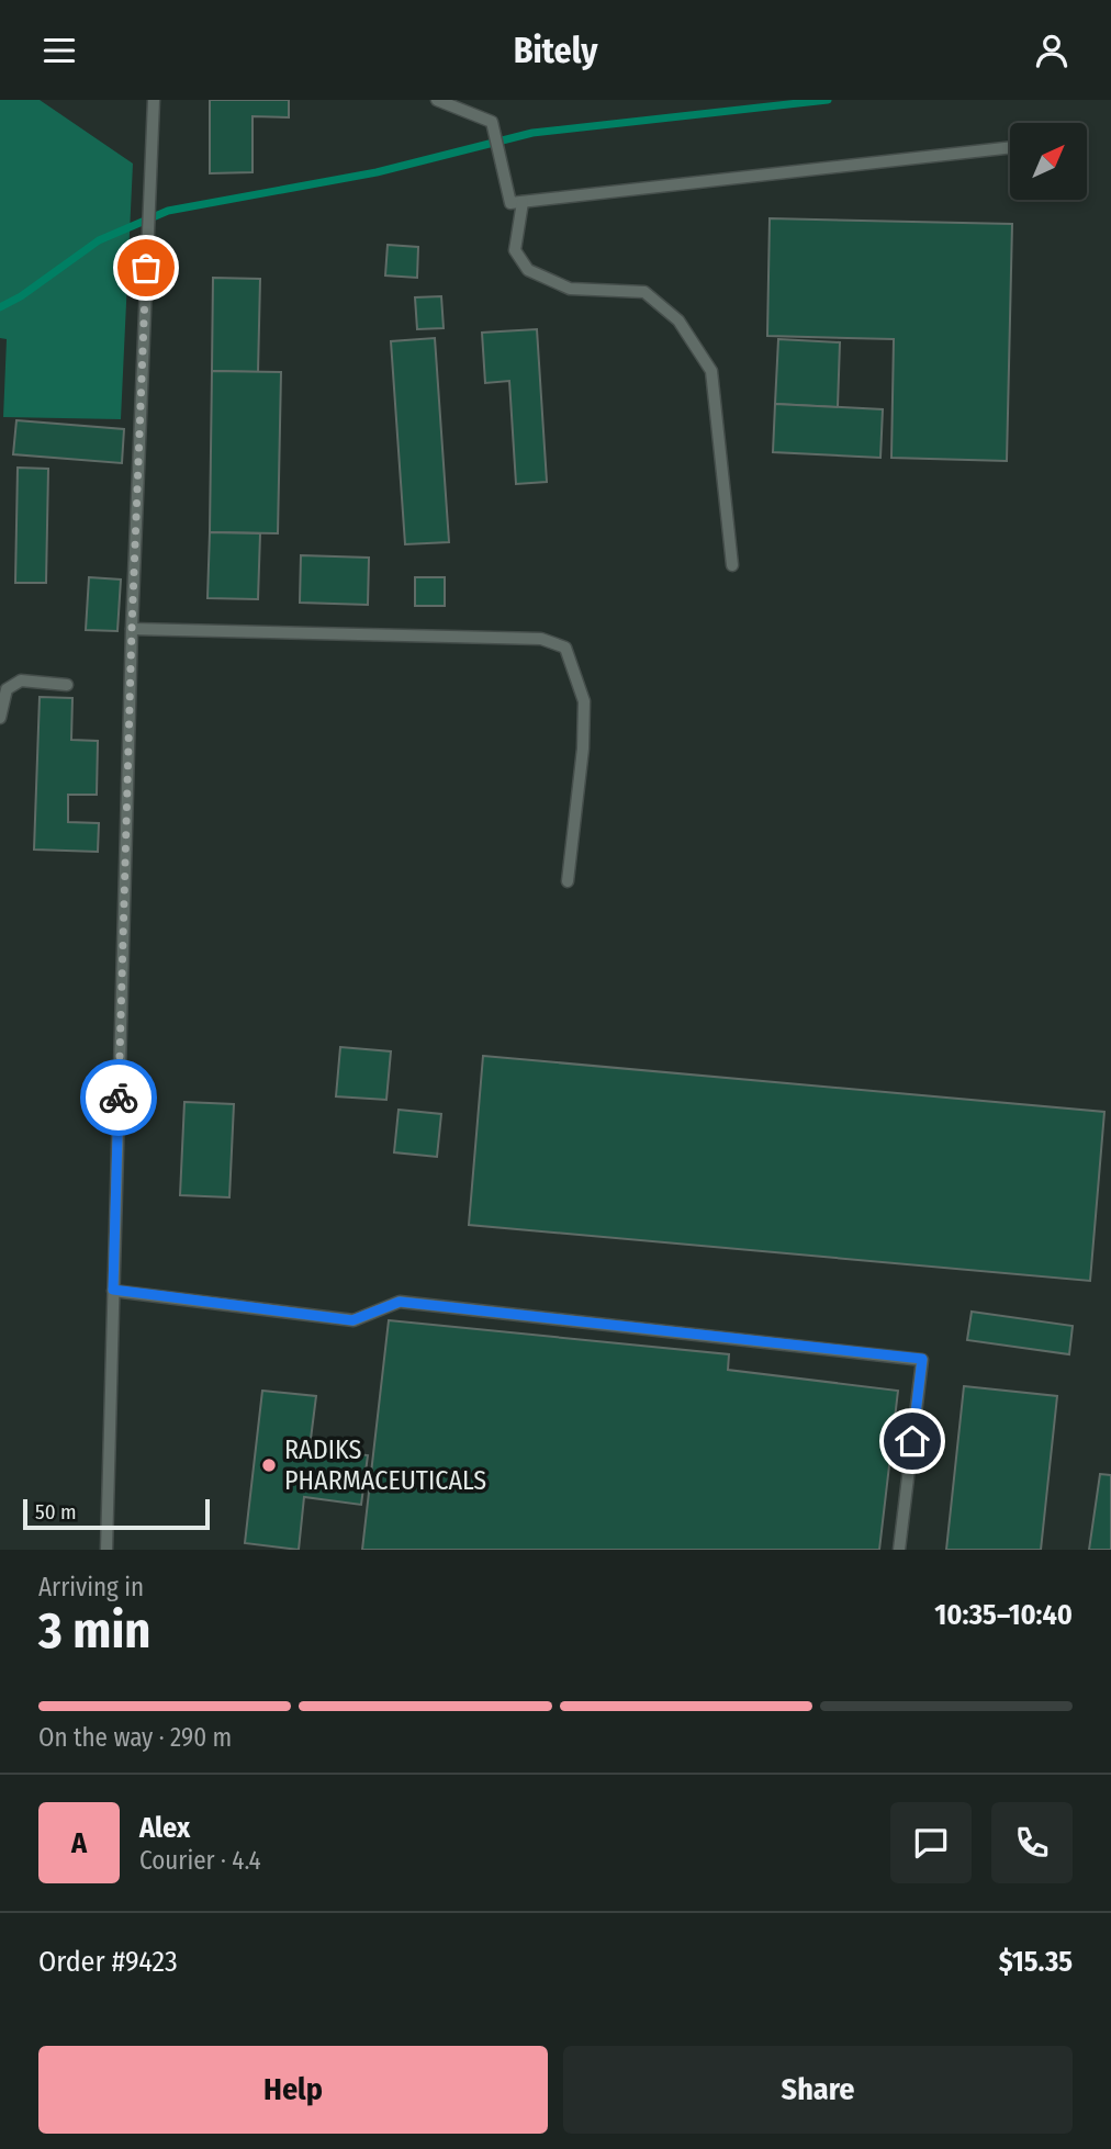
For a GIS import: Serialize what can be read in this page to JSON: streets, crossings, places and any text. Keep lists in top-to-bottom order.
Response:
{
  "places": ["RADIKS PHARMACEUTICALS"],
  "scale_bar": "50 m",
  "north": "top right",
  "page": {
    "header": "Bitely",
    "scale": "50 m",
    "heading": ["3 min", "Arriving in", "10:35–10:40"],
    "panel": [
      "Alex",
      "Courier · 4.4",
      "Order #9423",
      "$15.35"
    ],
    "bar": "On the way · 290 m",
    "round": "A",
    "buttons": ["Help", "Share"]
  }
}
